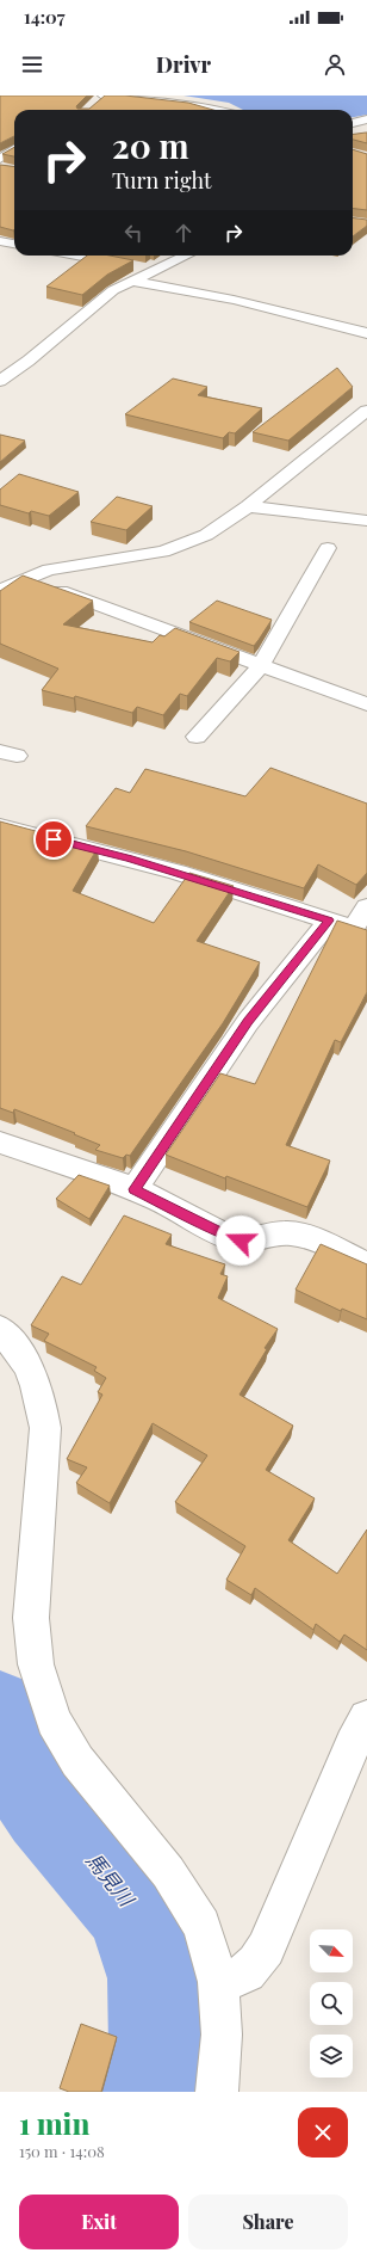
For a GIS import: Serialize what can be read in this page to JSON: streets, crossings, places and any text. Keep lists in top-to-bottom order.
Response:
{
  "water": ["馬見川"],
  "north": "bottom right",
  "page": {
    "status": "14:07",
    "header": "Drivr",
    "turn": ["20 m", "Turn right"],
    "heading": ["1 min", "150 m · 14:08"],
    "buttons": ["Exit", "Share"]
  }
}
